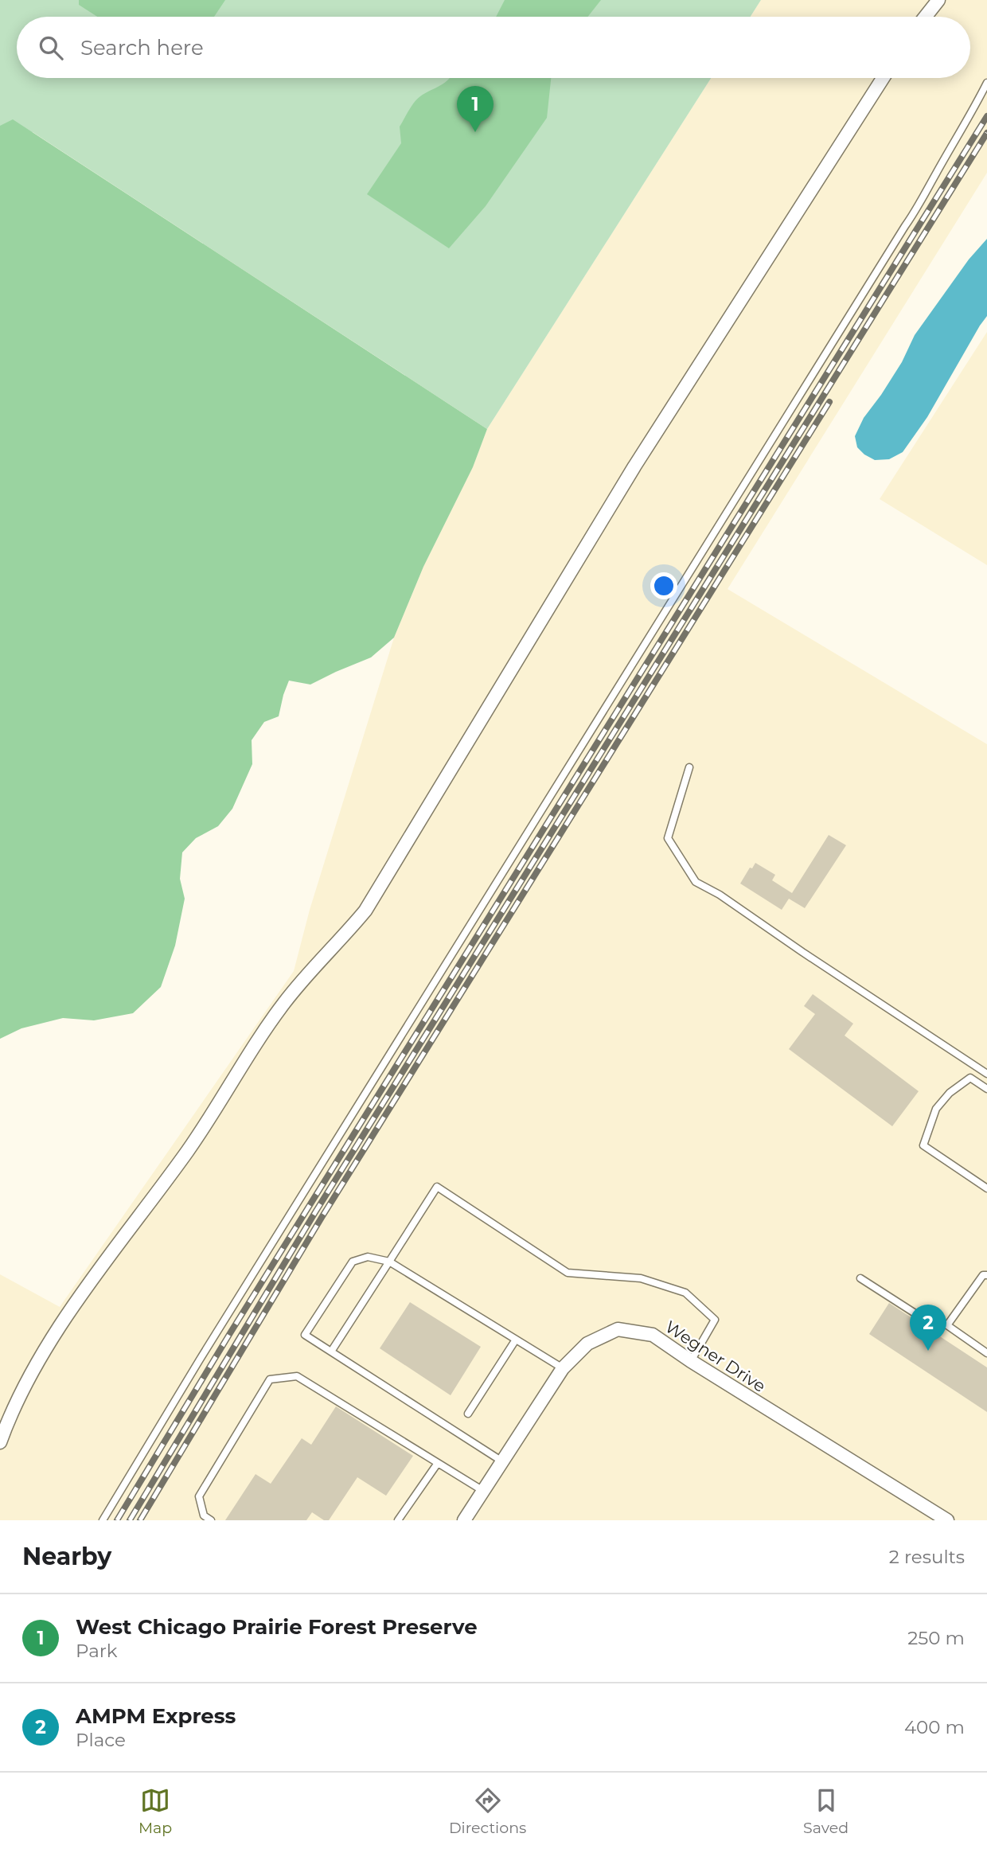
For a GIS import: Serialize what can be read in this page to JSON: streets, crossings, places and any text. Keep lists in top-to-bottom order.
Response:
{
  "streets": {
    "street": ["Wegner Drive"]
  },
  "page": {
    "search": "Search here",
    "pins": ["1", "2"],
    "heading": ["Nearby", "2 results"],
    "list": [
      {
        "mark": "1",
        "name": "West Chicago Prairie Forest Preserve",
        "note": "Park",
        "value": "250 m"
      },
      {
        "mark": "2",
        "name": "AMPM Express",
        "note": "Place",
        "value": "400 m"
      }
    ],
    "nav": ["Map", "Directions", "Saved"]
  }
}
